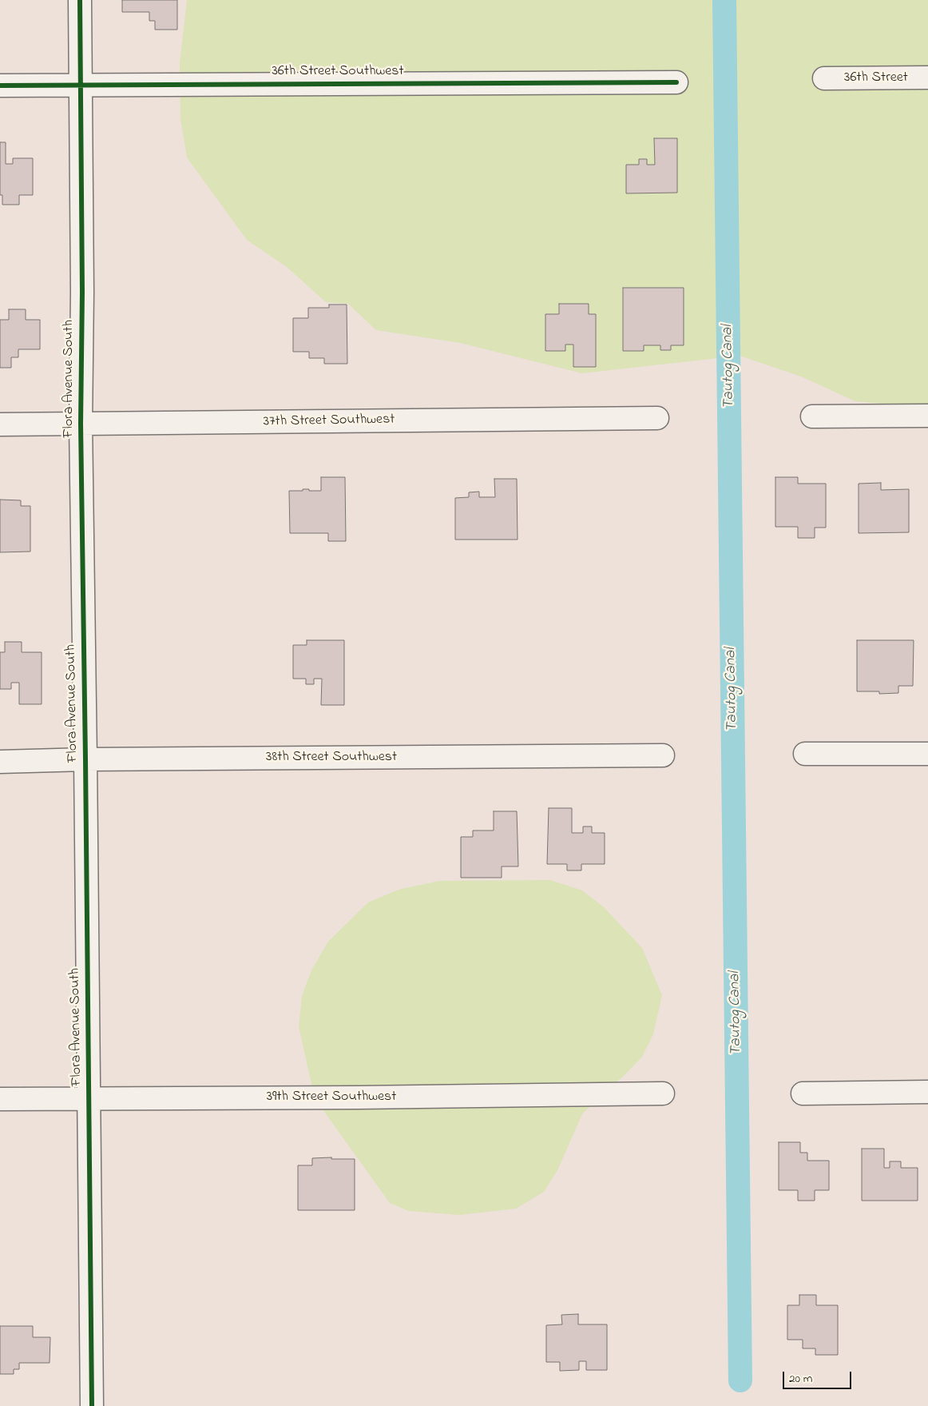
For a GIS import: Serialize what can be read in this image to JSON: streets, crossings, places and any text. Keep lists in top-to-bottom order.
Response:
{
  "streets": {
    "street": [
      "36th Street Southwest",
      "36th Street",
      "Flora Avenue South",
      "37th Street Southwest",
      "38th Street Southwest",
      "39th Street Southwest"
    ]
  },
  "crossings": [
    ["36th Street Southwest", "Flora Avenue South"],
    ["Flora Avenue South", "37th Street Southwest"],
    ["Flora Avenue South", "38th Street Southwest"],
    ["Flora Avenue South", "39th Street Southwest"]
  ],
  "water": ["Tautog Canal"],
  "scale_bar": "20 m"
}
